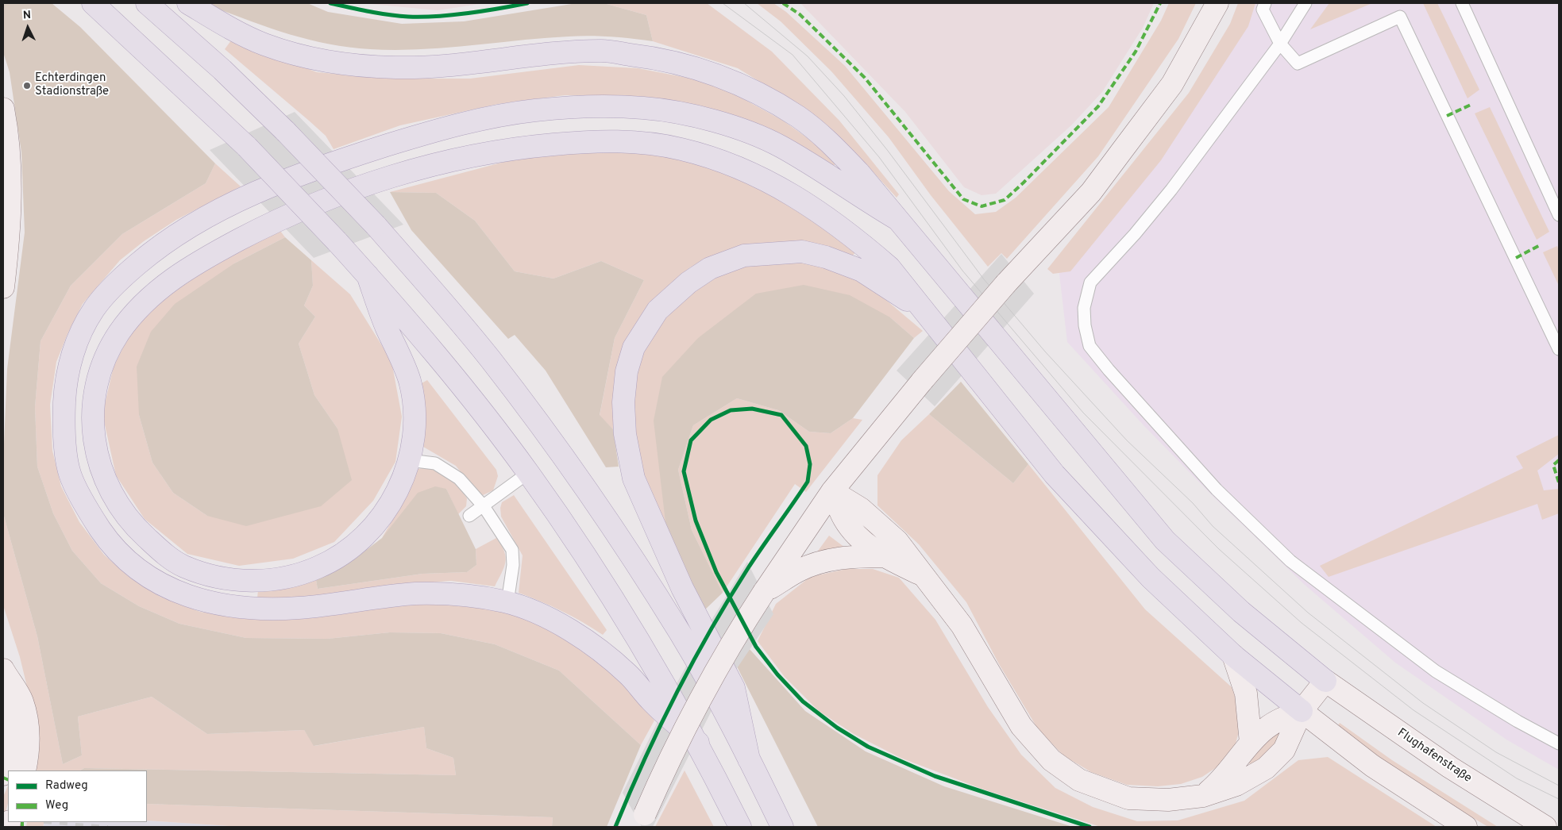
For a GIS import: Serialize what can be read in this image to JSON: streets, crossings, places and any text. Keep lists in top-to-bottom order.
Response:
{
  "streets": {
    "main road": ["Flughafenstraße"]
  },
  "places": ["Echterdingen Stadionstraße"],
  "legend": ["Radweg", "Weg"],
  "north": "top"
}
